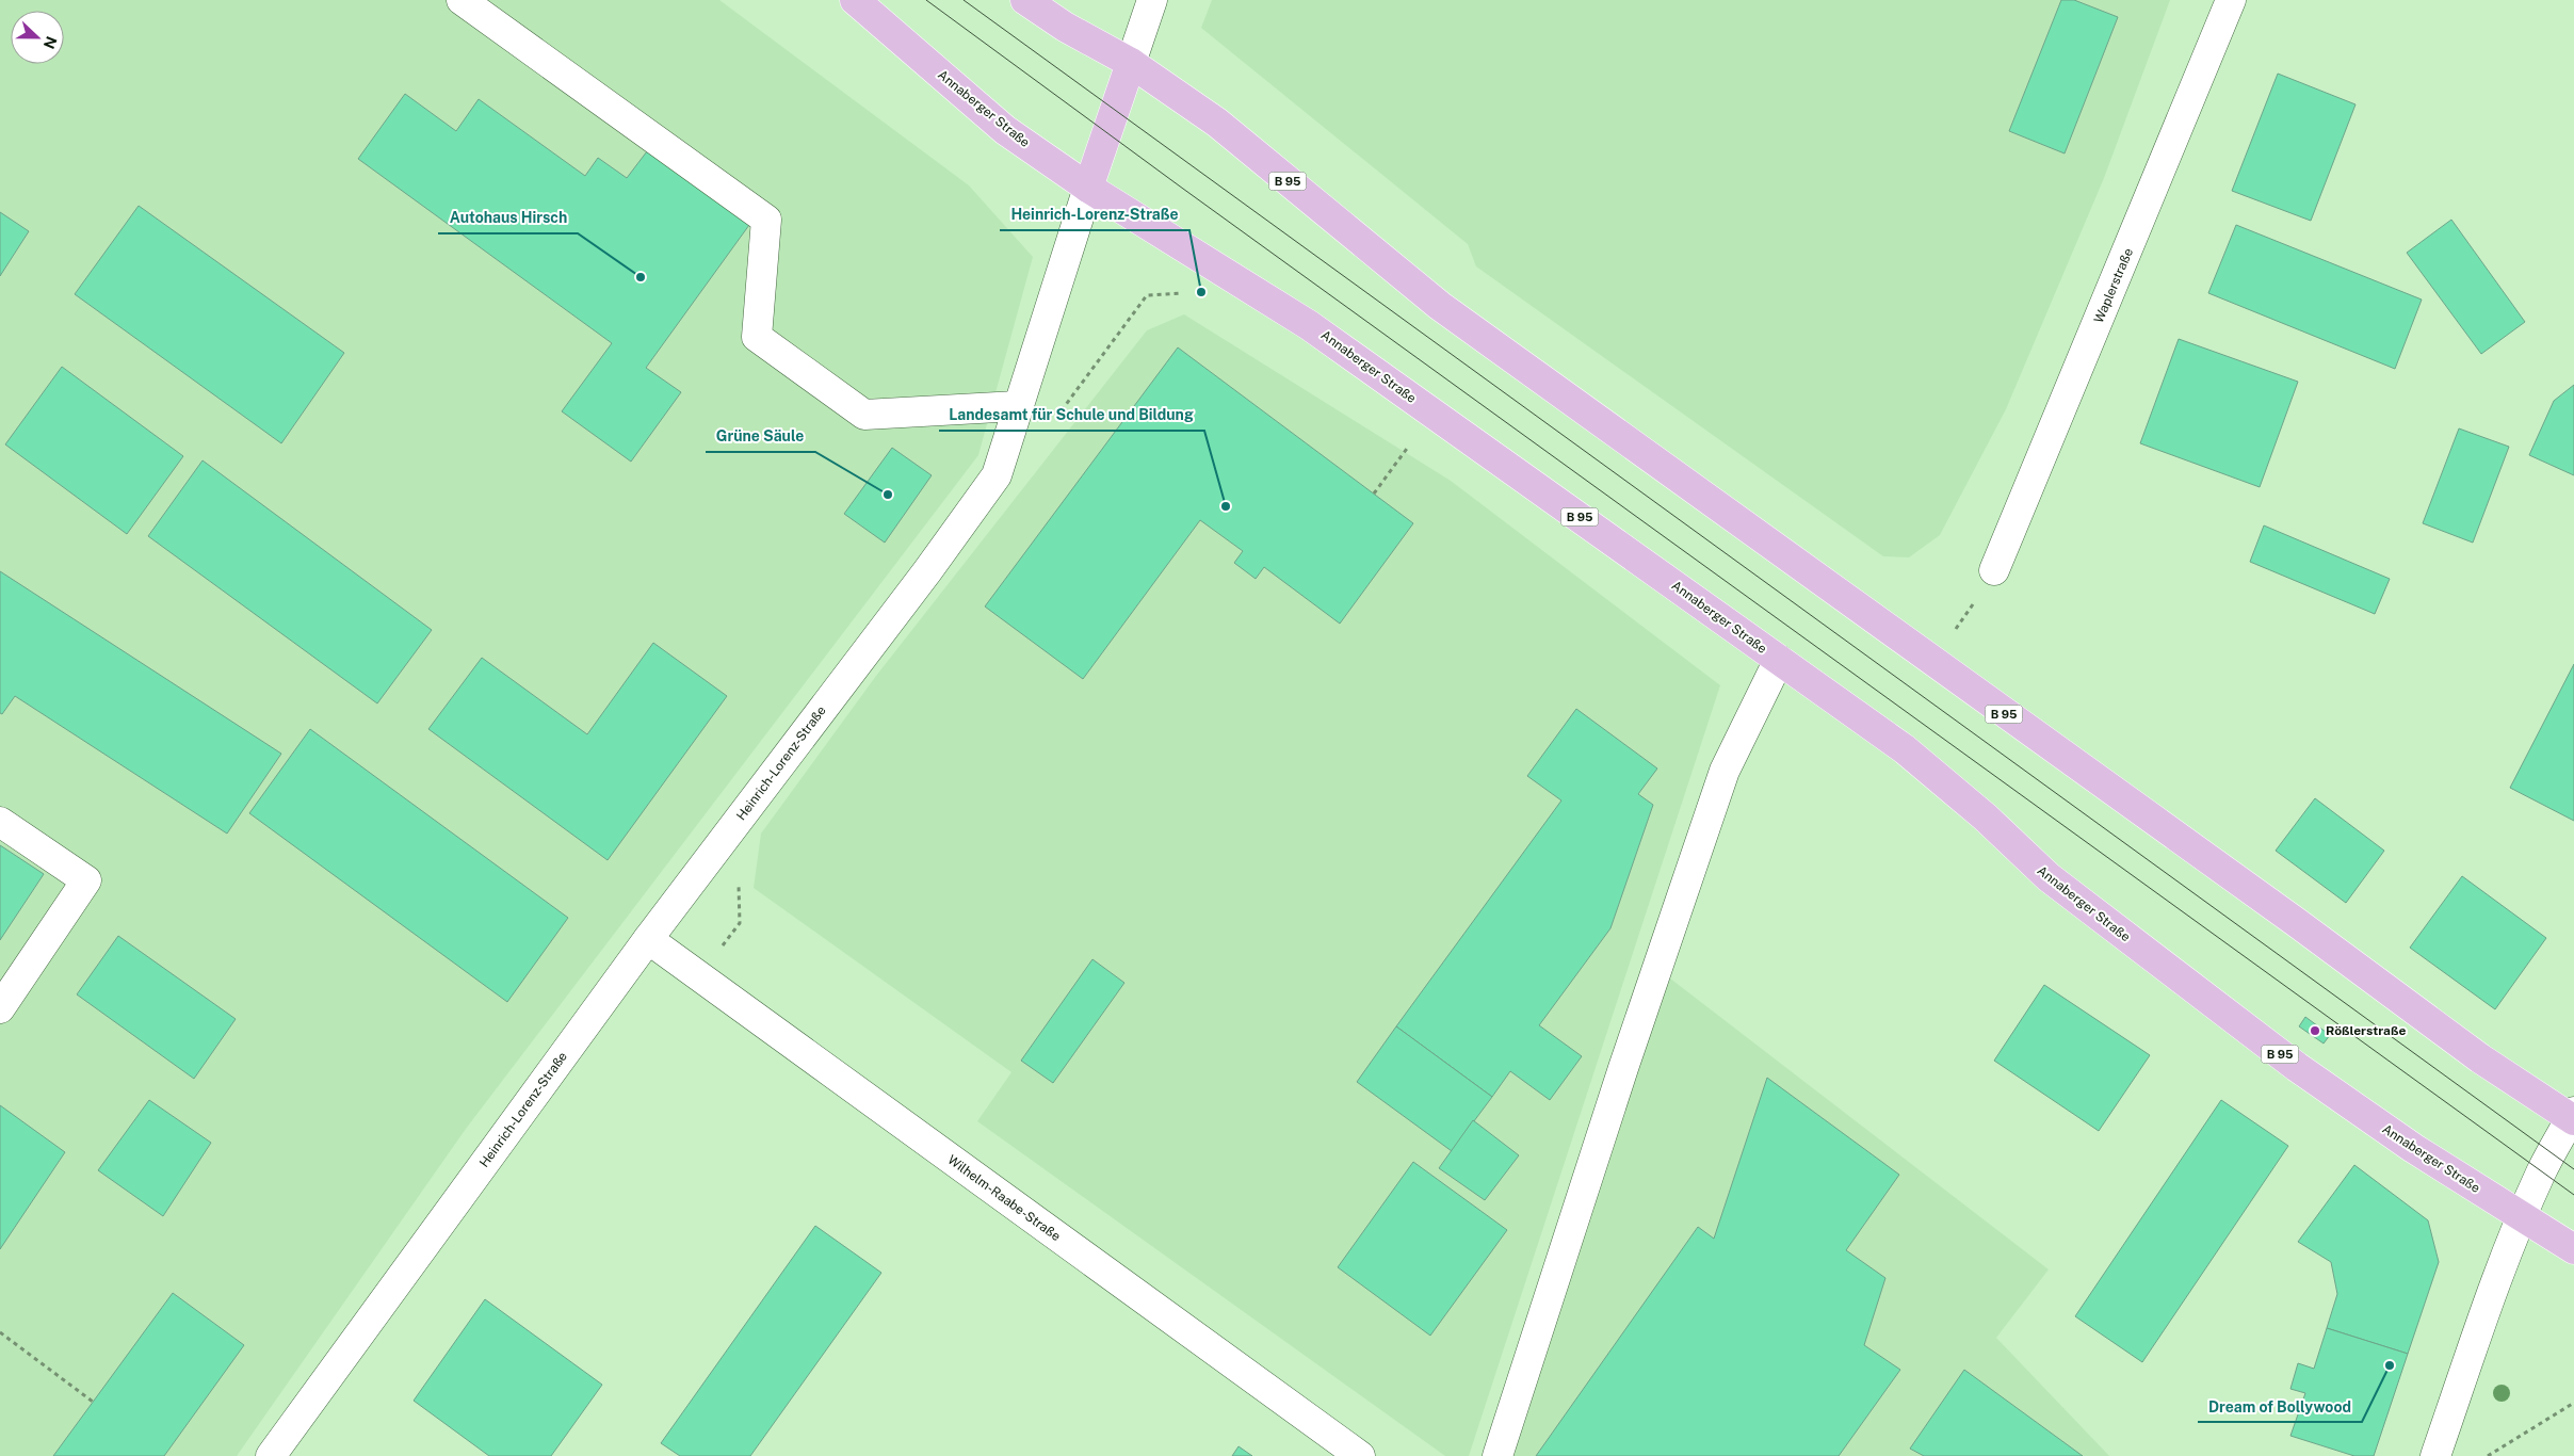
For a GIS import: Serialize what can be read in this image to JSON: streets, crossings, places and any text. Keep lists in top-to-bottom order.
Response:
{
  "streets": {
    "main road": ["Annaberger Straße", "B 95", "Heinrich-Lorenz-Straße"],
    "street": ["Waplerstraße", "Wilhelm-Raabe-Straße"]
  },
  "crossings": [
    ["Annaberger Straße", "Heinrich-Lorenz-Straße"],
    ["B 95", "Heinrich-Lorenz-Straße"],
    ["Heinrich-Lorenz-Straße", "Wilhelm-Raabe-Straße"]
  ],
  "places": [
    "Autohaus Hirsch",
    "Heinrich-Lorenz-Straße",
    "Grüne Säule",
    "Landesamt für Schule und Bildung",
    "Rößlerstraße",
    "Dream of Bollywood"
  ],
  "north": "right"
}
